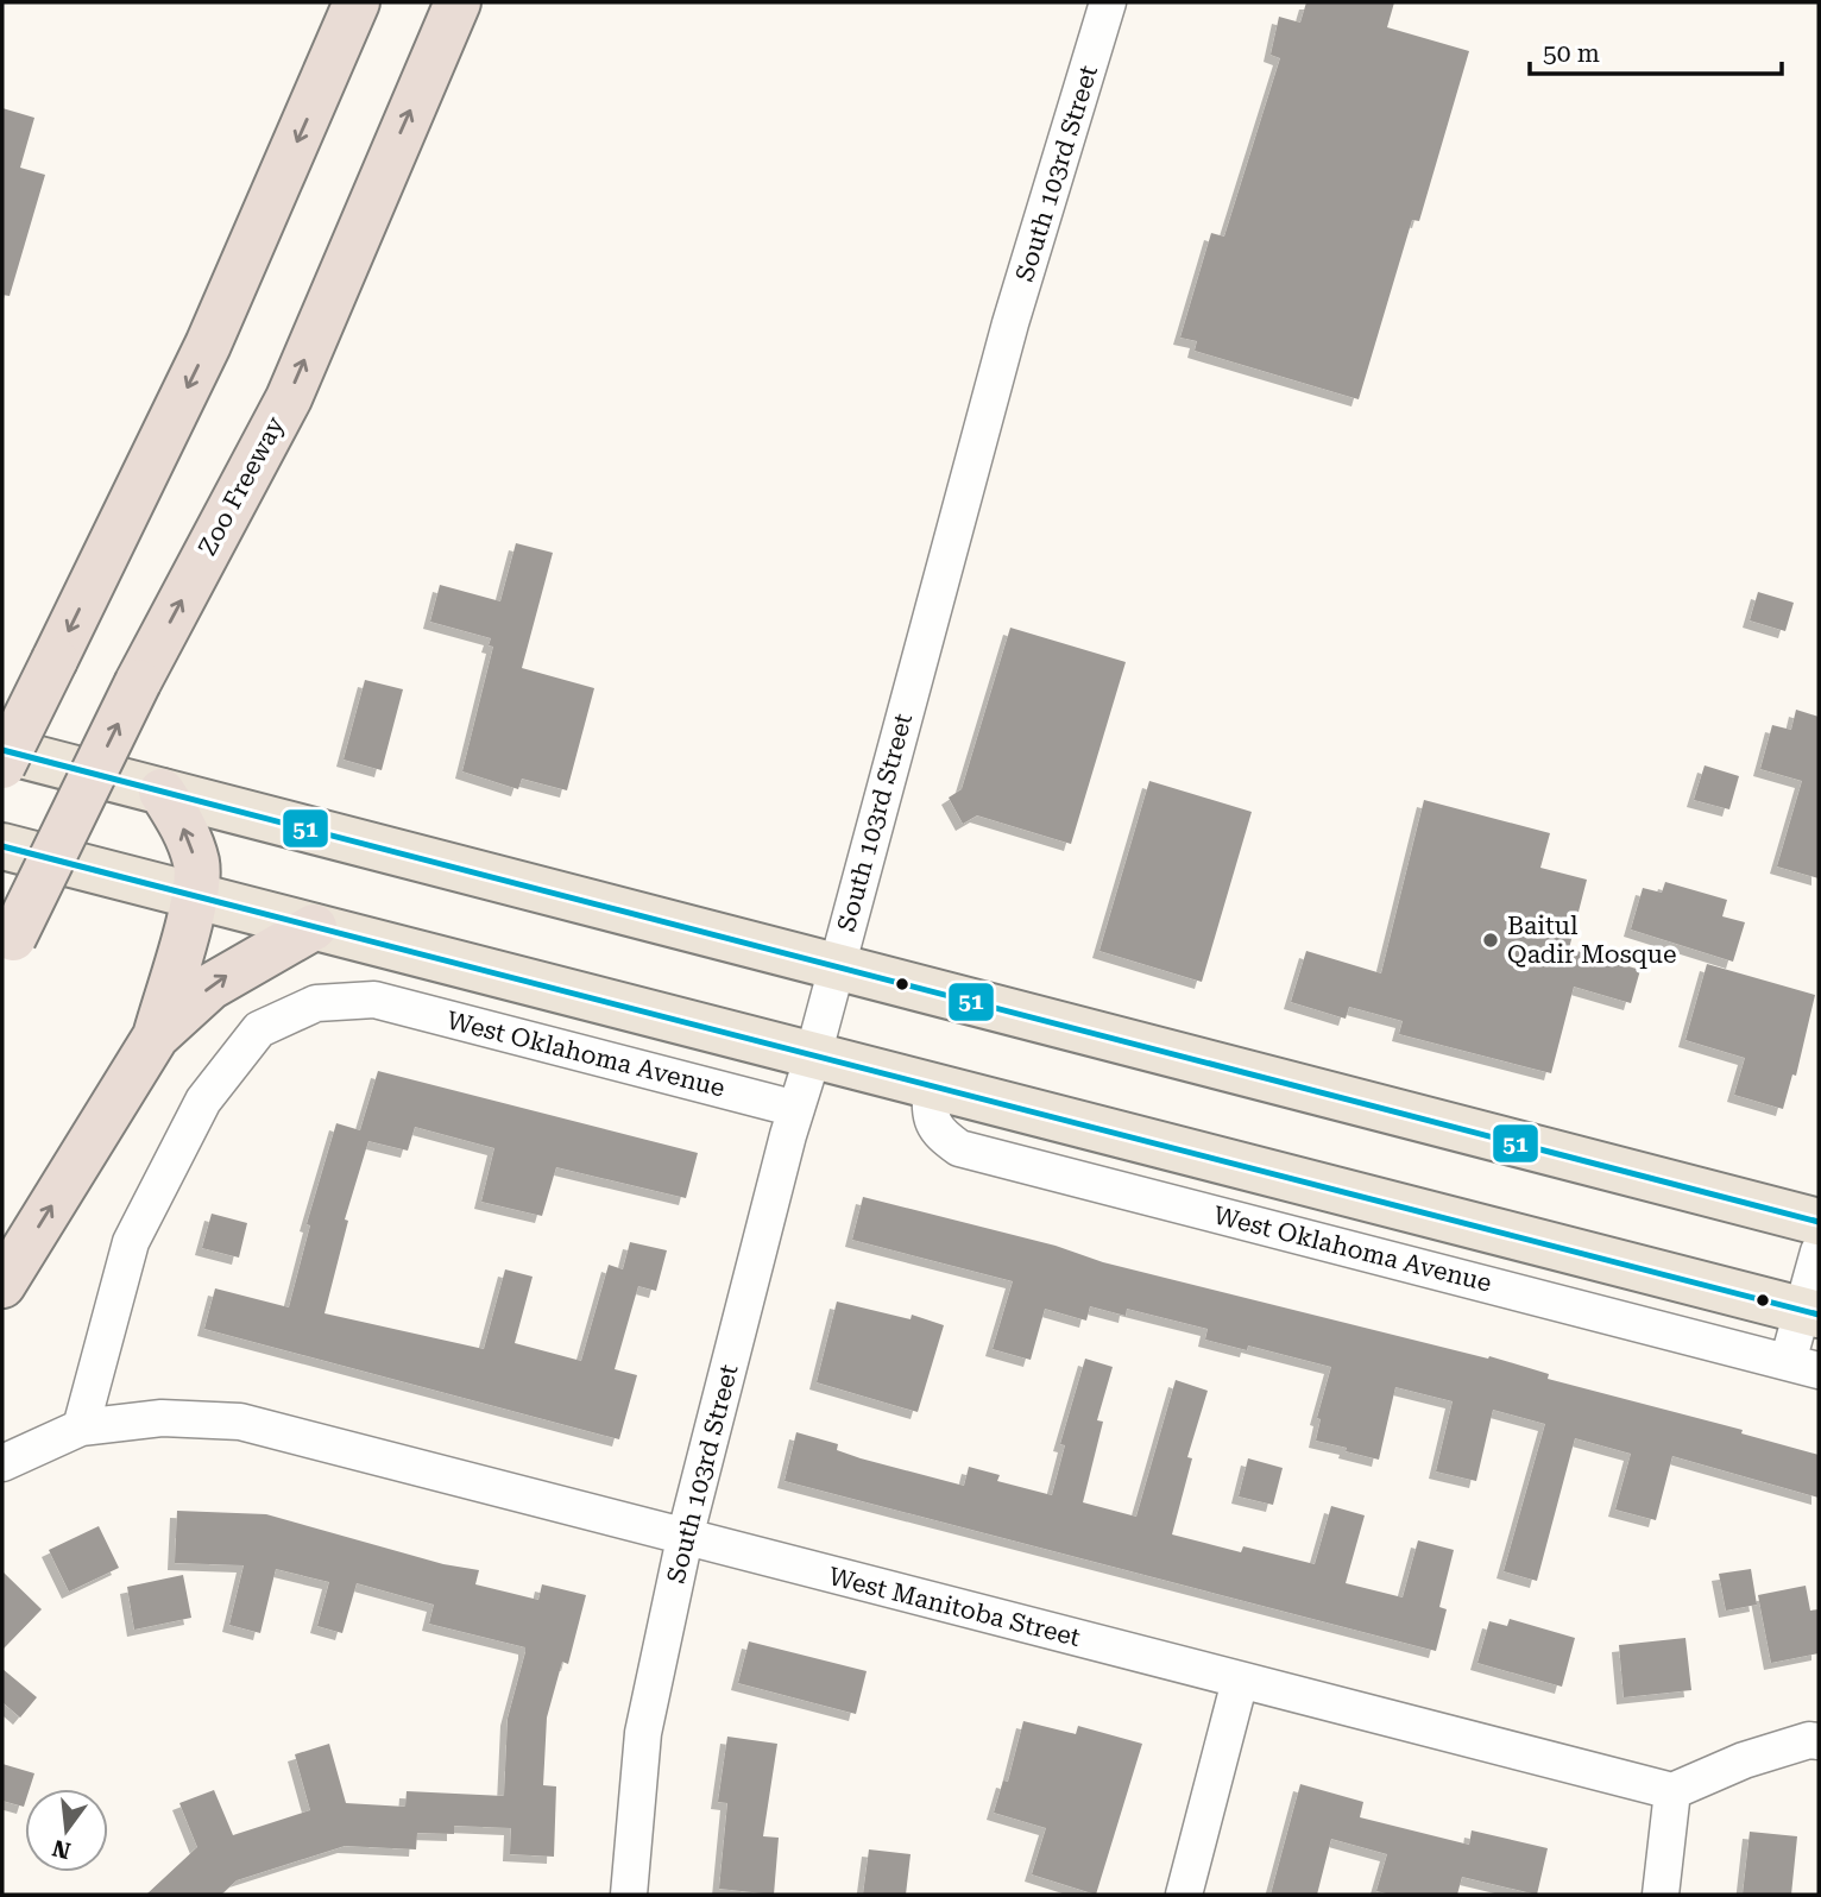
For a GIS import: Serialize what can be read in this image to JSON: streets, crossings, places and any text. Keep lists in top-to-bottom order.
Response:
{
  "streets": {
    "highway": ["Zoo Freeway"],
    "main road": ["West Oklahoma Avenue"],
    "street": ["South 103rd Street", "West Manitoba Street"]
  },
  "crossings": [
    ["South 103rd Street", "West Oklahoma Avenue"],
    ["South 103rd Street", "West Manitoba Street"],
    ["West Oklahoma Avenue", "West Manitoba Street"]
  ],
  "places": ["Baitul Qadir Mosque"],
  "lines": ["transit line 51"],
  "scale_bar": "50 m",
  "north": "bottom"
}
